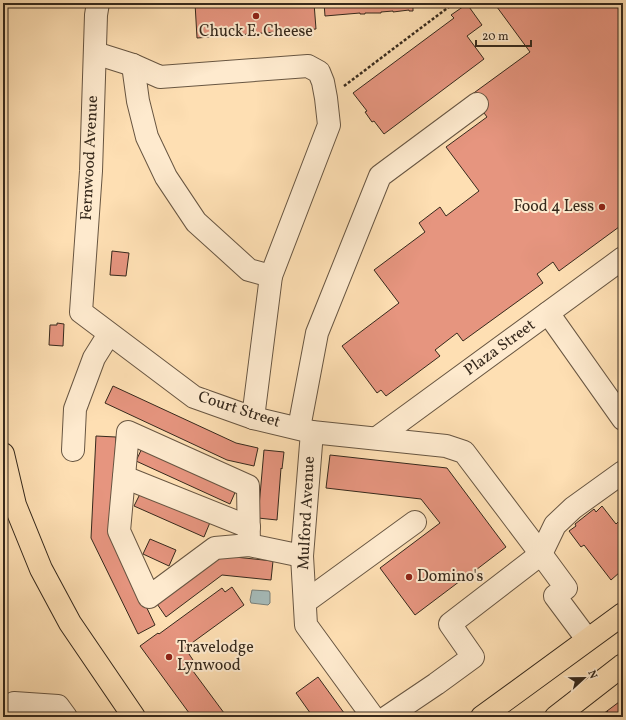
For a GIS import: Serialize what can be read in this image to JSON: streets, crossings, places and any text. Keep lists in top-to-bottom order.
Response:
{
  "streets": {
    "street": [
      "Fernwood Avenue",
      "Plaza Street",
      "Court Street",
      "Mulford Avenue"
    ]
  },
  "crossings": [
    ["Fernwood Avenue", "Court Street"],
    ["Plaza Street", "Court Street"],
    ["Court Street", "Mulford Avenue"]
  ],
  "places": [
    "Chuck E. Cheese",
    "Food 4 Less",
    "Domino's",
    "Travelodge Lynwood"
  ],
  "scale_bar": "20 m",
  "north": "right"
}
